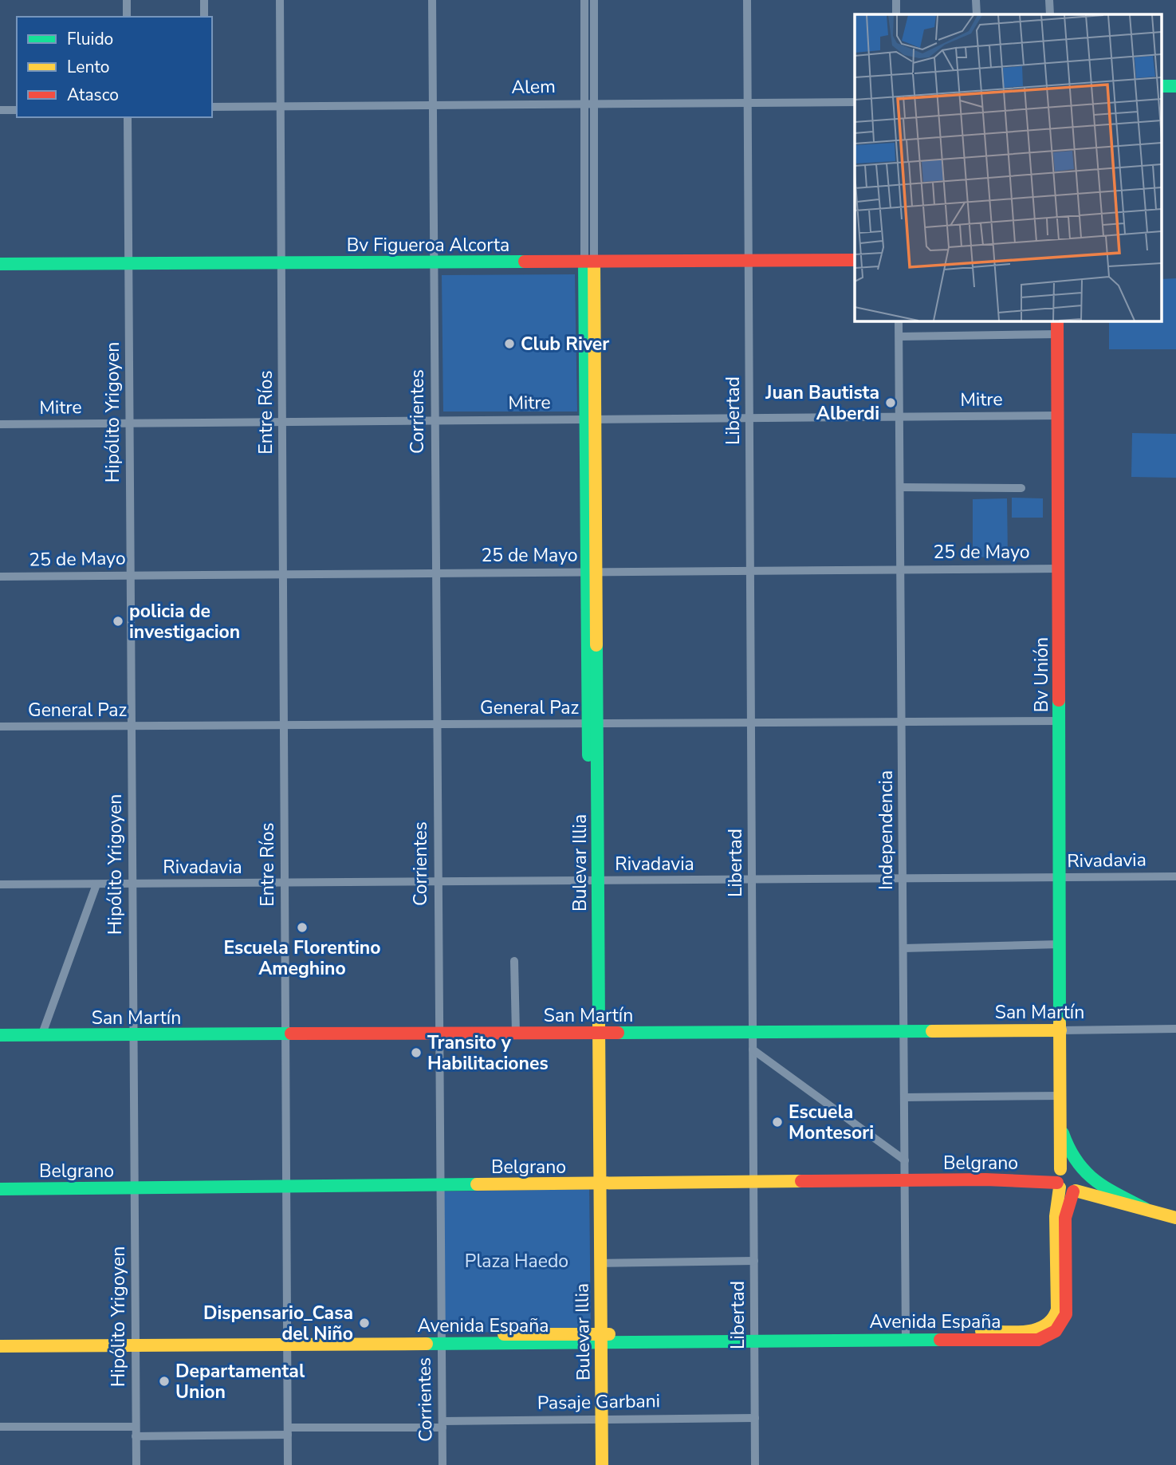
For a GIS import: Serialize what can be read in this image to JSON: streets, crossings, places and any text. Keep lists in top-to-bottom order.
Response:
{
  "streets": {
    "main road": [
      "Bv Figueroa Alcorta",
      "Bv Unión",
      "Bulevar Illia",
      "San Martín",
      "Belgrano",
      "Avenida España"
    ],
    "street": [
      "Alem",
      "Mitre",
      "Libertad",
      "Corrientes",
      "Hipólito Yrigoyen",
      "Entre Ríos",
      "25 de Mayo",
      "General Paz",
      "Independencia",
      "Rivadavia",
      "Pasaje Garbani"
    ]
  },
  "crossings": [
    ["Alem", "Libertad"],
    ["Alem", "Corrientes"],
    ["Alem", "Entre Ríos"],
    ["Bv Figueroa Alcorta", "Libertad"],
    ["Bv Figueroa Alcorta", "Corrientes"],
    ["Bv Figueroa Alcorta", "Hipólito Yrigoyen"],
    ["Bv Figueroa Alcorta", "Entre Ríos"],
    ["Bv Figueroa Alcorta", "Bulevar Illia"],
    ["Mitre", "Libertad"],
    ["Mitre", "Corrientes"],
    ["Mitre", "Hipólito Yrigoyen"],
    ["Mitre", "Entre Ríos"],
    ["Mitre", "Bv Unión"],
    ["Mitre", "Independencia"],
    ["Mitre", "Bulevar Illia"],
    ["Libertad", "25 de Mayo"],
    ["Libertad", "General Paz"],
    ["Libertad", "Rivadavia"],
    ["Libertad", "San Martín"],
    ["Libertad", "Belgrano"],
    ["Libertad", "Avenida España"],
    ["Libertad", "Pasaje Garbani"],
    ["Corrientes", "25 de Mayo"],
    ["Corrientes", "General Paz"],
    ["Corrientes", "Rivadavia"],
    ["Corrientes", "San Martín"],
    ["Corrientes", "Belgrano"],
    ["Corrientes", "Avenida España"],
    ["Corrientes", "Pasaje Garbani"],
    ["Hipólito Yrigoyen", "25 de Mayo"],
    ["Hipólito Yrigoyen", "General Paz"],
    ["Hipólito Yrigoyen", "Rivadavia"],
    ["Hipólito Yrigoyen", "San Martín"],
    ["Hipólito Yrigoyen", "Belgrano"],
    ["Hipólito Yrigoyen", "Avenida España"],
    ["Hipólito Yrigoyen", "Pasaje Garbani"],
    ["Entre Ríos", "25 de Mayo"],
    ["Entre Ríos", "General Paz"],
    ["Entre Ríos", "Rivadavia"],
    ["Entre Ríos", "San Martín"],
    ["Entre Ríos", "Belgrano"],
    ["Entre Ríos", "Avenida España"],
    ["Entre Ríos", "Pasaje Garbani"],
    ["25 de Mayo", "Bv Unión"],
    ["25 de Mayo", "Independencia"],
    ["25 de Mayo", "Bulevar Illia"],
    ["Bv Unión", "General Paz"],
    ["Bv Unión", "Rivadavia"],
    ["Bv Unión", "San Martín"],
    ["Bv Unión", "Belgrano"],
    ["General Paz", "Independencia"],
    ["General Paz", "Bulevar Illia"],
    ["Independencia", "Rivadavia"],
    ["Independencia", "San Martín"],
    ["Independencia", "Belgrano"],
    ["Independencia", "Avenida España"],
    ["Rivadavia", "Bulevar Illia"],
    ["Bulevar Illia", "San Martín"],
    ["Bulevar Illia", "Belgrano"],
    ["Bulevar Illia", "Avenida España"],
    ["Bulevar Illia", "Pasaje Garbani"]
  ],
  "parks": ["Plaza Haedo"],
  "places": [
    "Club River",
    "Juan Bautista Alberdi",
    "policia de investigacion",
    "Escuela Florentino Ameghino",
    "Transito y Habilitaciones",
    "Escuela Montesori",
    "Dispensario_Casa del Niño",
    "Departamental Union"
  ],
  "legend": ["Fluido", "Lento", "Atasco"]
}
